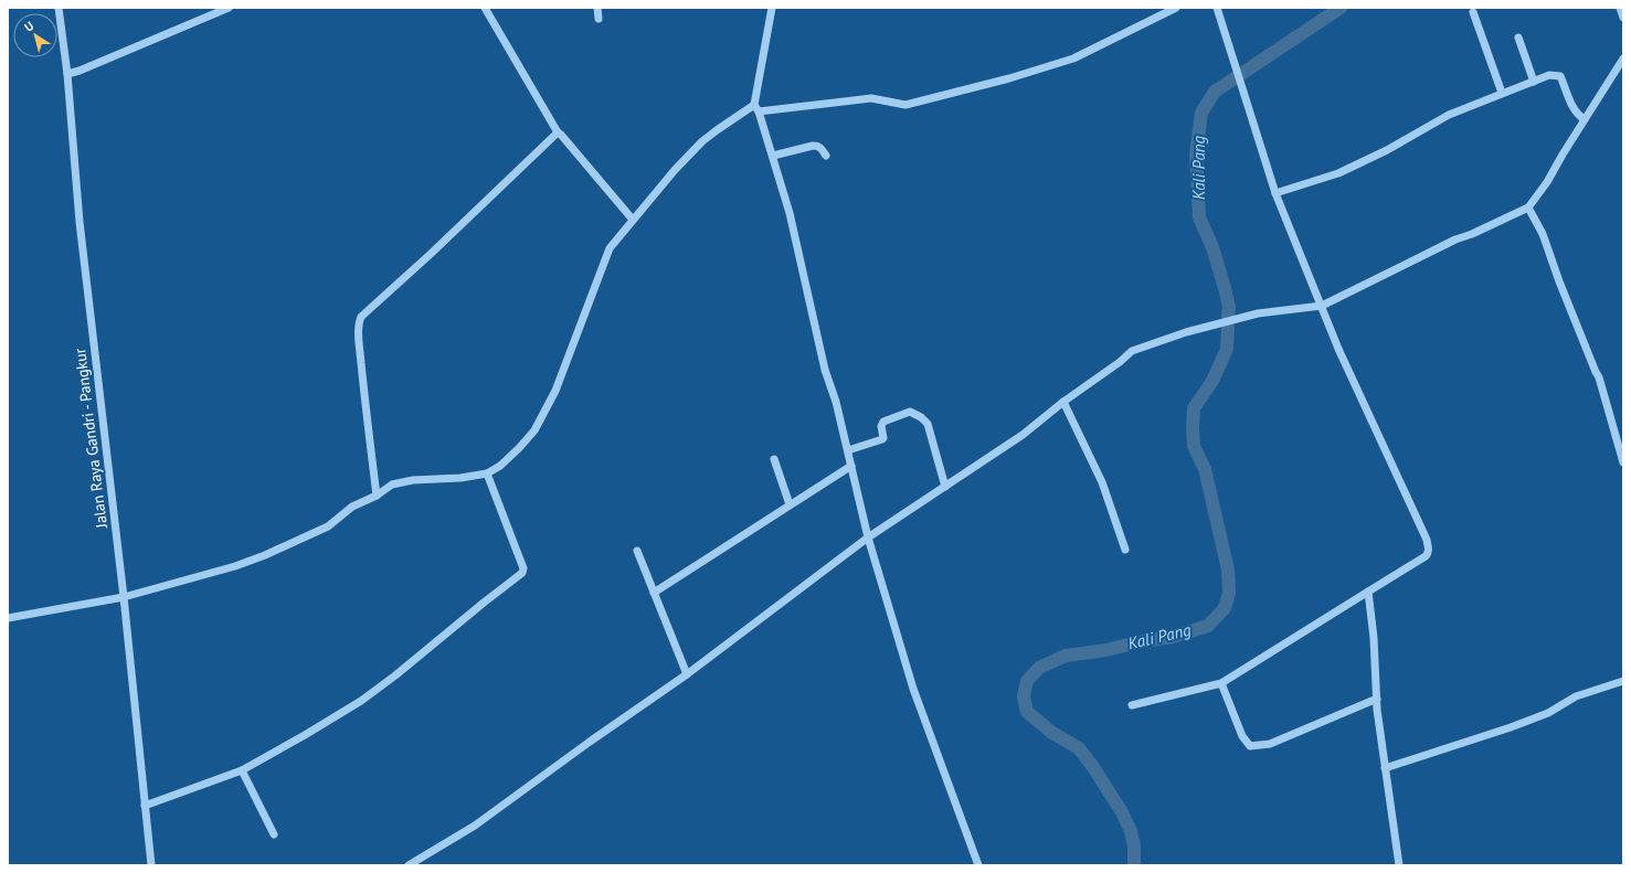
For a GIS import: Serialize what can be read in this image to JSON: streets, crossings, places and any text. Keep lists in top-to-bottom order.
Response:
{
  "streets": {
    "street": ["Jalan Raya Gandri - Pangkur"]
  },
  "water": ["Kali Pang"],
  "north": "top left"
}
